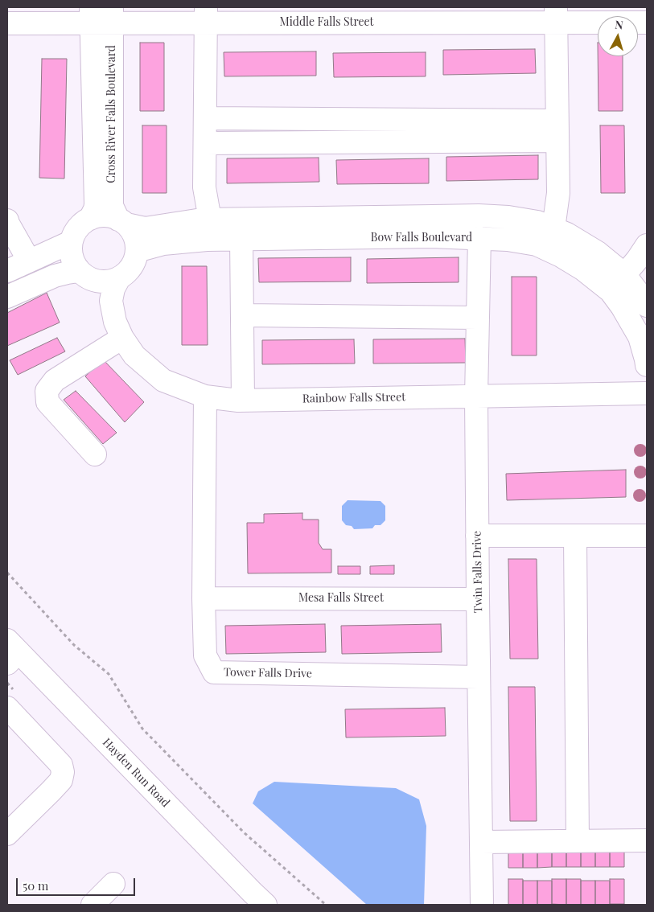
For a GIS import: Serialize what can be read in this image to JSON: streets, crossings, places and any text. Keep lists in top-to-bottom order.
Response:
{
  "streets": {
    "street": [
      "Middle Falls Street",
      "Cross River Falls Boulevard",
      "Bow Falls Boulevard",
      "Rainbow Falls Street",
      "Twin Falls Drive",
      "Mesa Falls Street",
      "Tower Falls Drive",
      "Hayden Run Road"
    ]
  },
  "crossings": [
    ["Middle Falls Street", "Cross River Falls Boulevard"],
    ["Cross River Falls Boulevard", "Bow Falls Boulevard"],
    ["Cross River Falls Boulevard", "Rainbow Falls Street"],
    ["Bow Falls Boulevard", "Rainbow Falls Street"],
    ["Bow Falls Boulevard", "Twin Falls Drive"],
    ["Rainbow Falls Street", "Twin Falls Drive"],
    ["Rainbow Falls Street", "Tower Falls Drive"],
    ["Twin Falls Drive", "Mesa Falls Street"],
    ["Twin Falls Drive", "Tower Falls Drive"],
    ["Mesa Falls Street", "Tower Falls Drive"]
  ],
  "scale_bar": "50 m",
  "north": "top"
}
